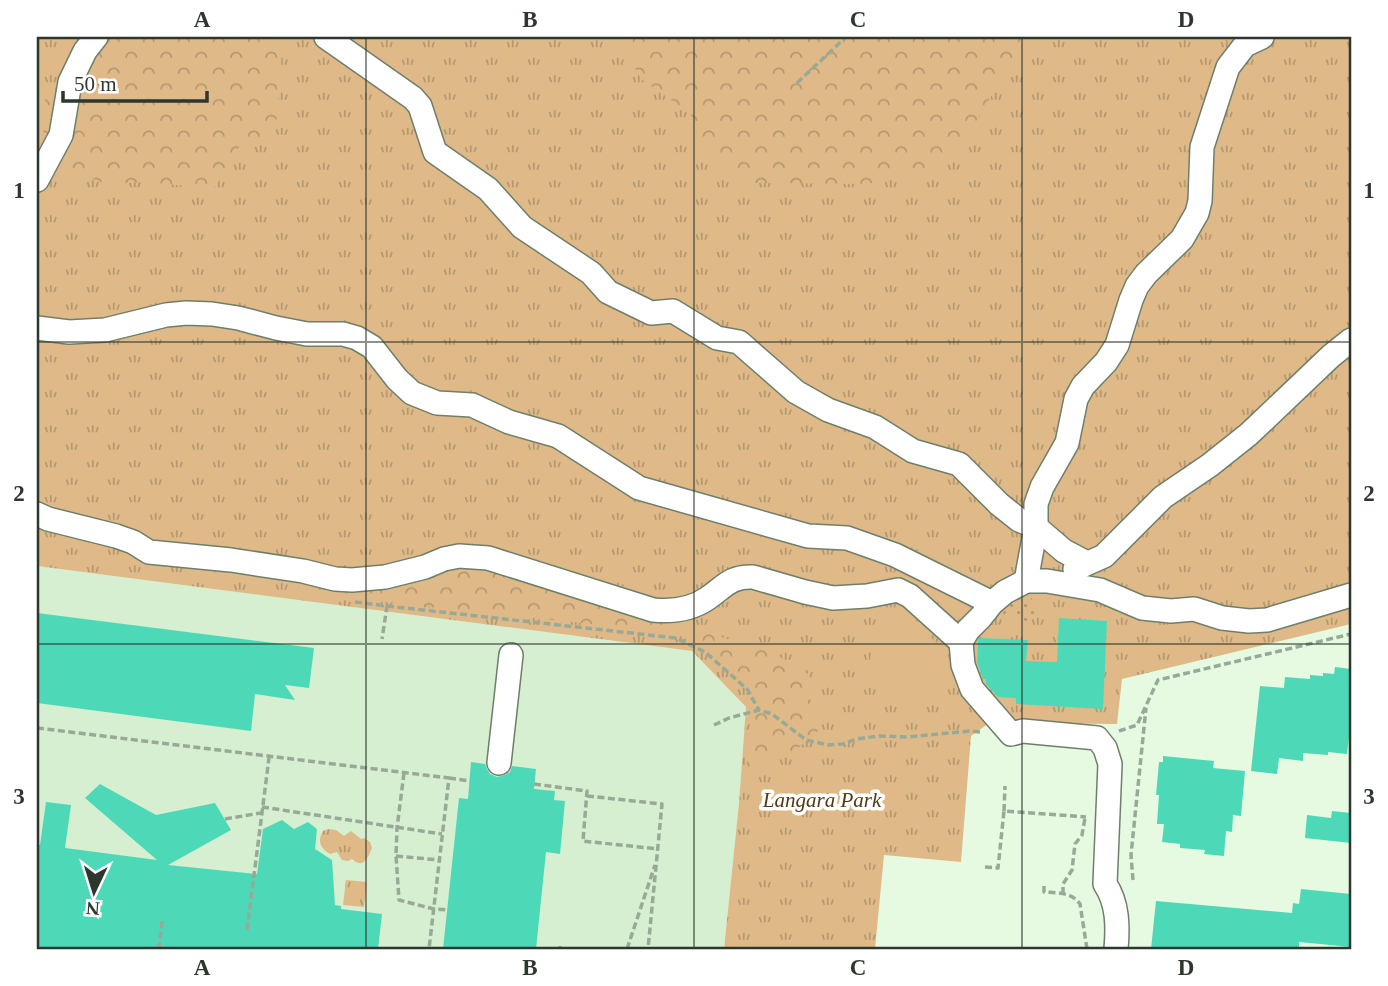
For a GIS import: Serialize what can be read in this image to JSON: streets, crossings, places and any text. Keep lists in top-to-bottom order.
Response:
{
  "parks": ["Langara Park"],
  "scale_bar": "50 m",
  "north": "bottom",
  "grid": {
    "columns": [
      "A",
      "B",
      "C",
      "D"
    ],
    "rows": ["1", "2", "3"]
  }
}
